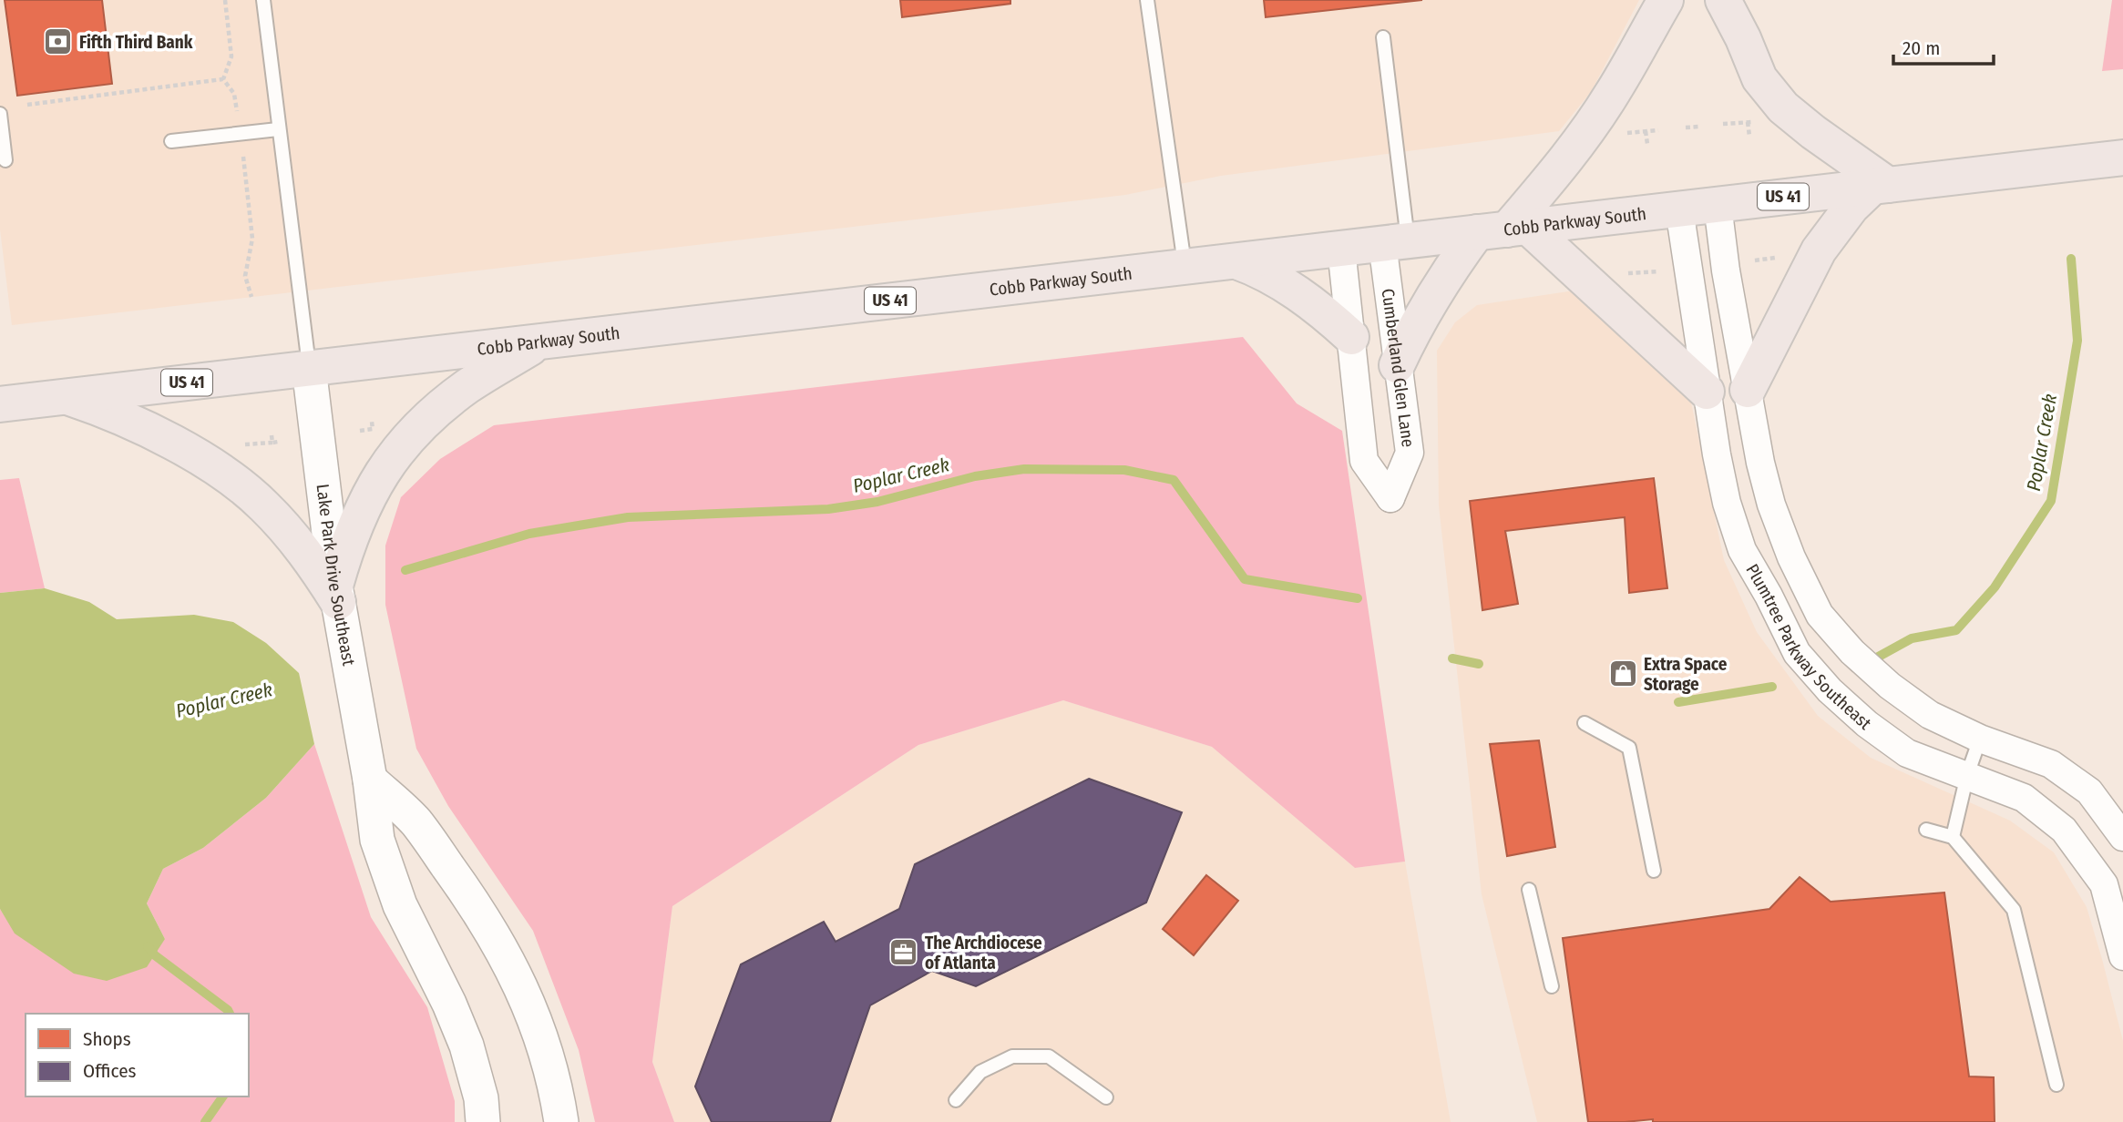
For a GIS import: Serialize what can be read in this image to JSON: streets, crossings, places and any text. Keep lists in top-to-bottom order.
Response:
{
  "streets": {
    "main road": ["US 41", "Cobb Parkway South"],
    "street": ["Cumberland Glen Lane", "Lake Park Drive Southeast", "Plumtree Parkway Southeast"]
  },
  "crossings": [
    ["Cobb Parkway South", "Cumberland Glen Lane"],
    ["Cobb Parkway South", "Lake Park Drive Southeast"],
    ["Cobb Parkway South", "Plumtree Parkway Southeast"]
  ],
  "water": ["Poplar Creek"],
  "places": {
    "bank": ["Fifth Third Bank"],
    "shop": ["Extra Space Storage"],
    "office": ["The Archdiocese of Atlanta"]
  },
  "legend": ["Shops", "Offices"],
  "scale_bar": "20 m"
}
